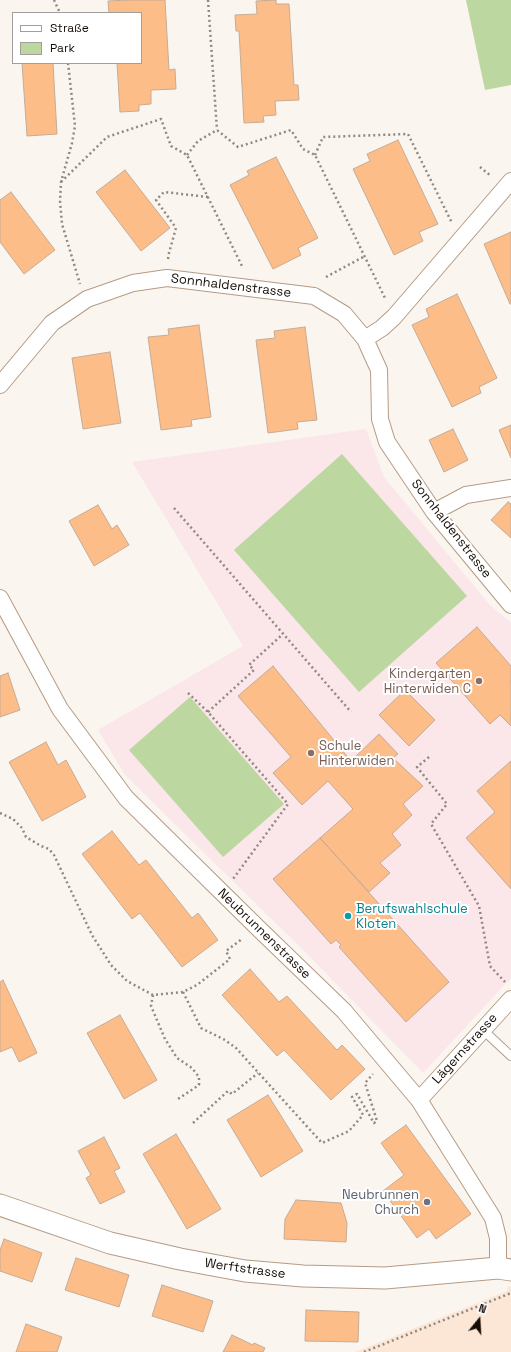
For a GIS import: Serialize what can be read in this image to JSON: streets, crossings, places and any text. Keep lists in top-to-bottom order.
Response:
{
  "streets": {
    "street": [
      "Sonnhaldenstrasse",
      "Neubrunnenstrasse",
      "Lägernstrasse",
      "Werftstrasse"
    ]
  },
  "crossings": [
    ["Neubrunnenstrasse", "Lägernstrasse"],
    ["Neubrunnenstrasse", "Werftstrasse"]
  ],
  "places": [
    "Kindergarten Hinterwiden C",
    "Schule Hinterwiden",
    "Berufswahlschule Kloten",
    "Neubrunnen Church"
  ],
  "legend": ["Straße", "Park"],
  "north": "top"
}
